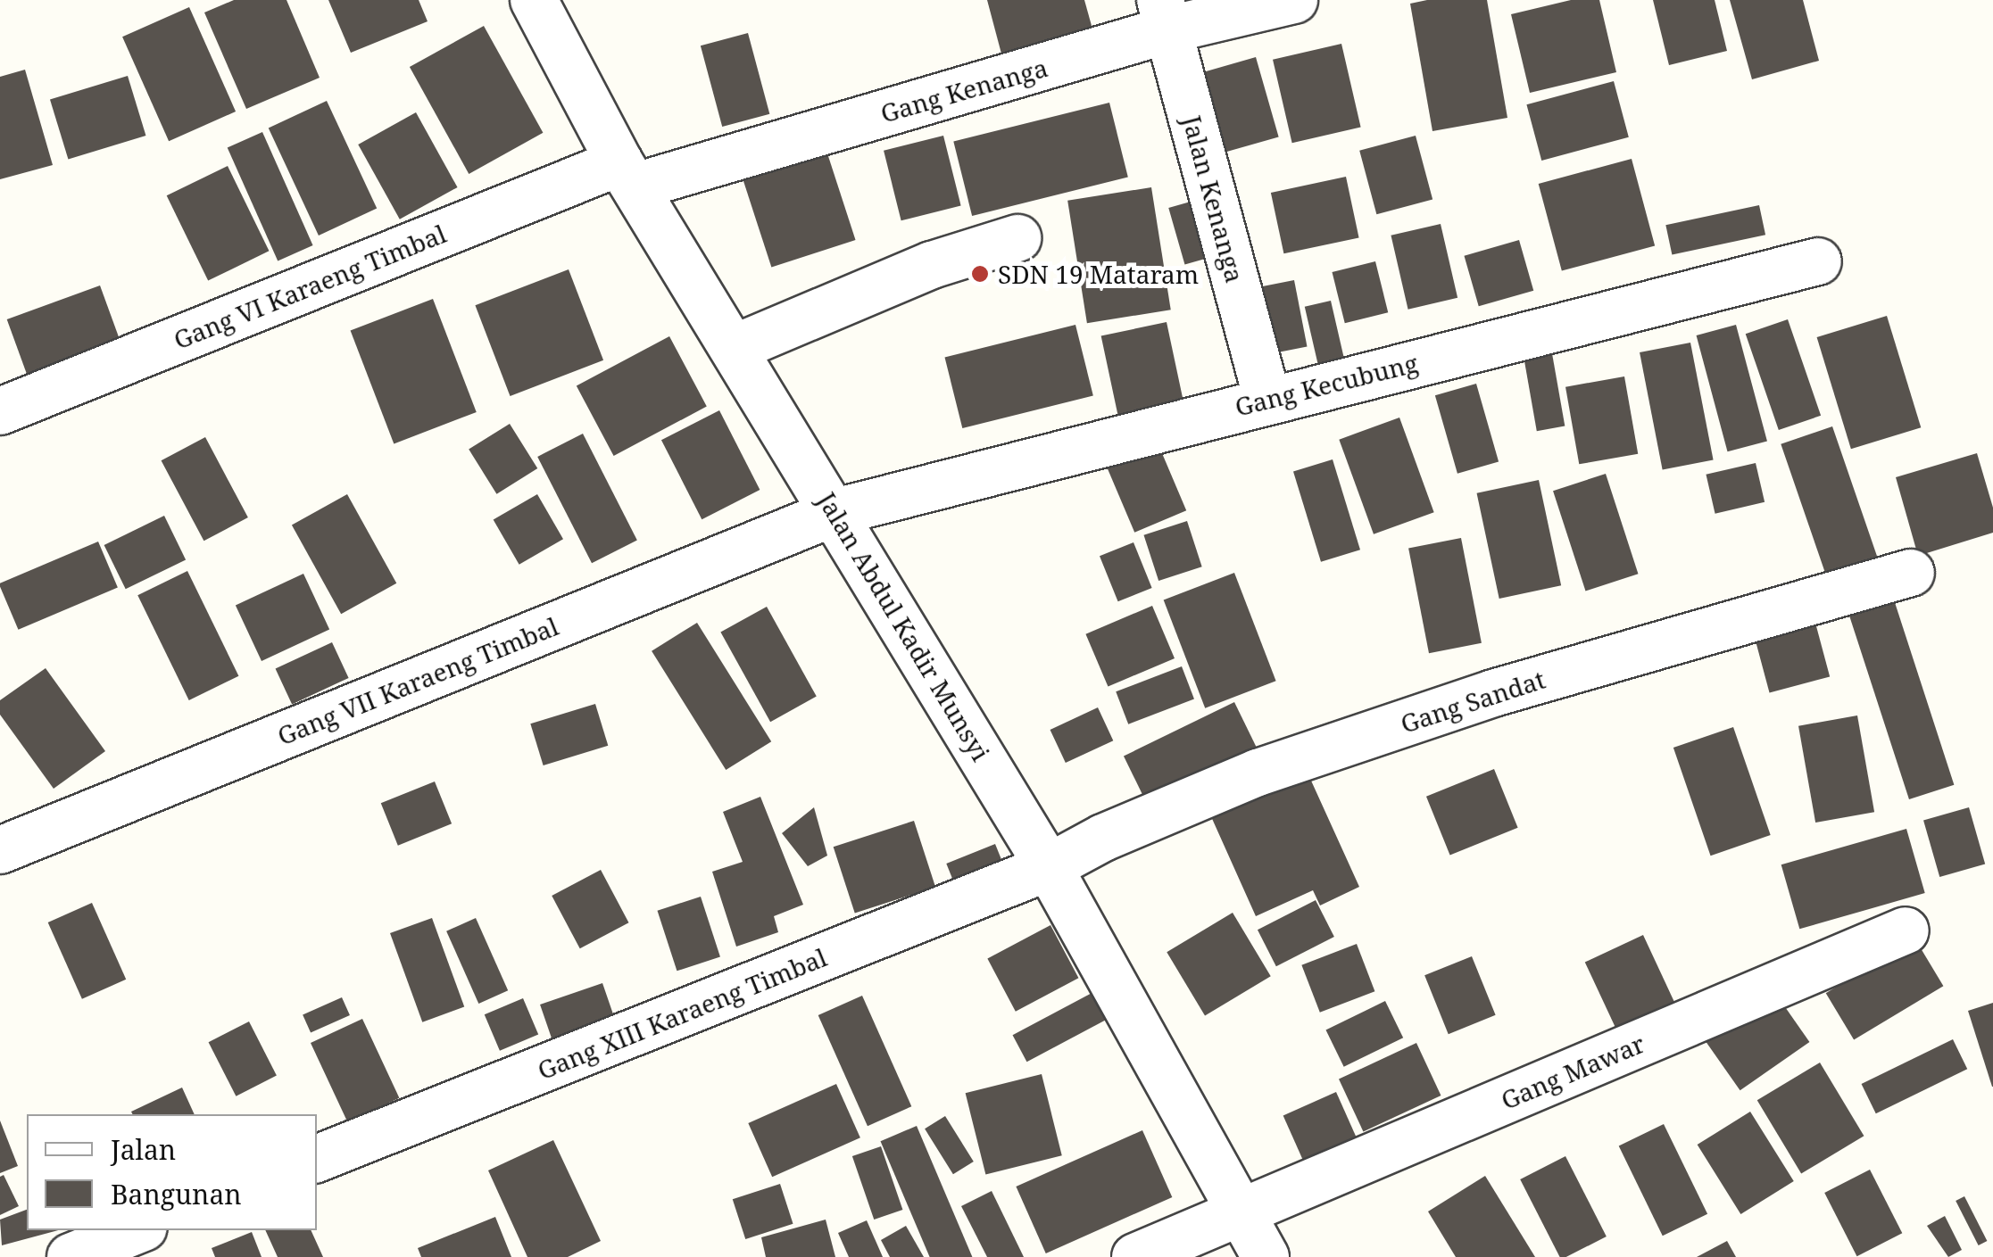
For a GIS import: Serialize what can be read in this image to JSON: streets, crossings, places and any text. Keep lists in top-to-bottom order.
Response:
{
  "streets": {
    "street": [
      "Gang Kenanga",
      "Jalan Kenanga",
      "Gang VI Karaeng Timbal",
      "Gang Kecubung",
      "Jalan Abdul Kadir Munsyi",
      "Gang VII Karaeng Timbal",
      "Gang Sandat",
      "Gang XIII Karaeng Timbal",
      "Gang Mawar"
    ]
  },
  "crossings": [
    ["Gang Kenanga", "Jalan Kenanga"],
    ["Gang Kenanga", "Gang VI Karaeng Timbal"],
    ["Gang Kenanga", "Jalan Abdul Kadir Munsyi"],
    ["Jalan Kenanga", "Gang Kecubung"],
    ["Gang VI Karaeng Timbal", "Jalan Abdul Kadir Munsyi"],
    ["Gang Kecubung", "Jalan Abdul Kadir Munsyi"],
    ["Gang Kecubung", "Gang VII Karaeng Timbal"],
    ["Jalan Abdul Kadir Munsyi", "Gang VII Karaeng Timbal"],
    ["Jalan Abdul Kadir Munsyi", "Gang Sandat"],
    ["Jalan Abdul Kadir Munsyi", "Gang XIII Karaeng Timbal"],
    ["Jalan Abdul Kadir Munsyi", "Gang Mawar"],
    ["Gang Sandat", "Gang XIII Karaeng Timbal"]
  ],
  "places": ["SDN 19 Mataram"],
  "legend": ["Jalan", "Bangunan"]
}
